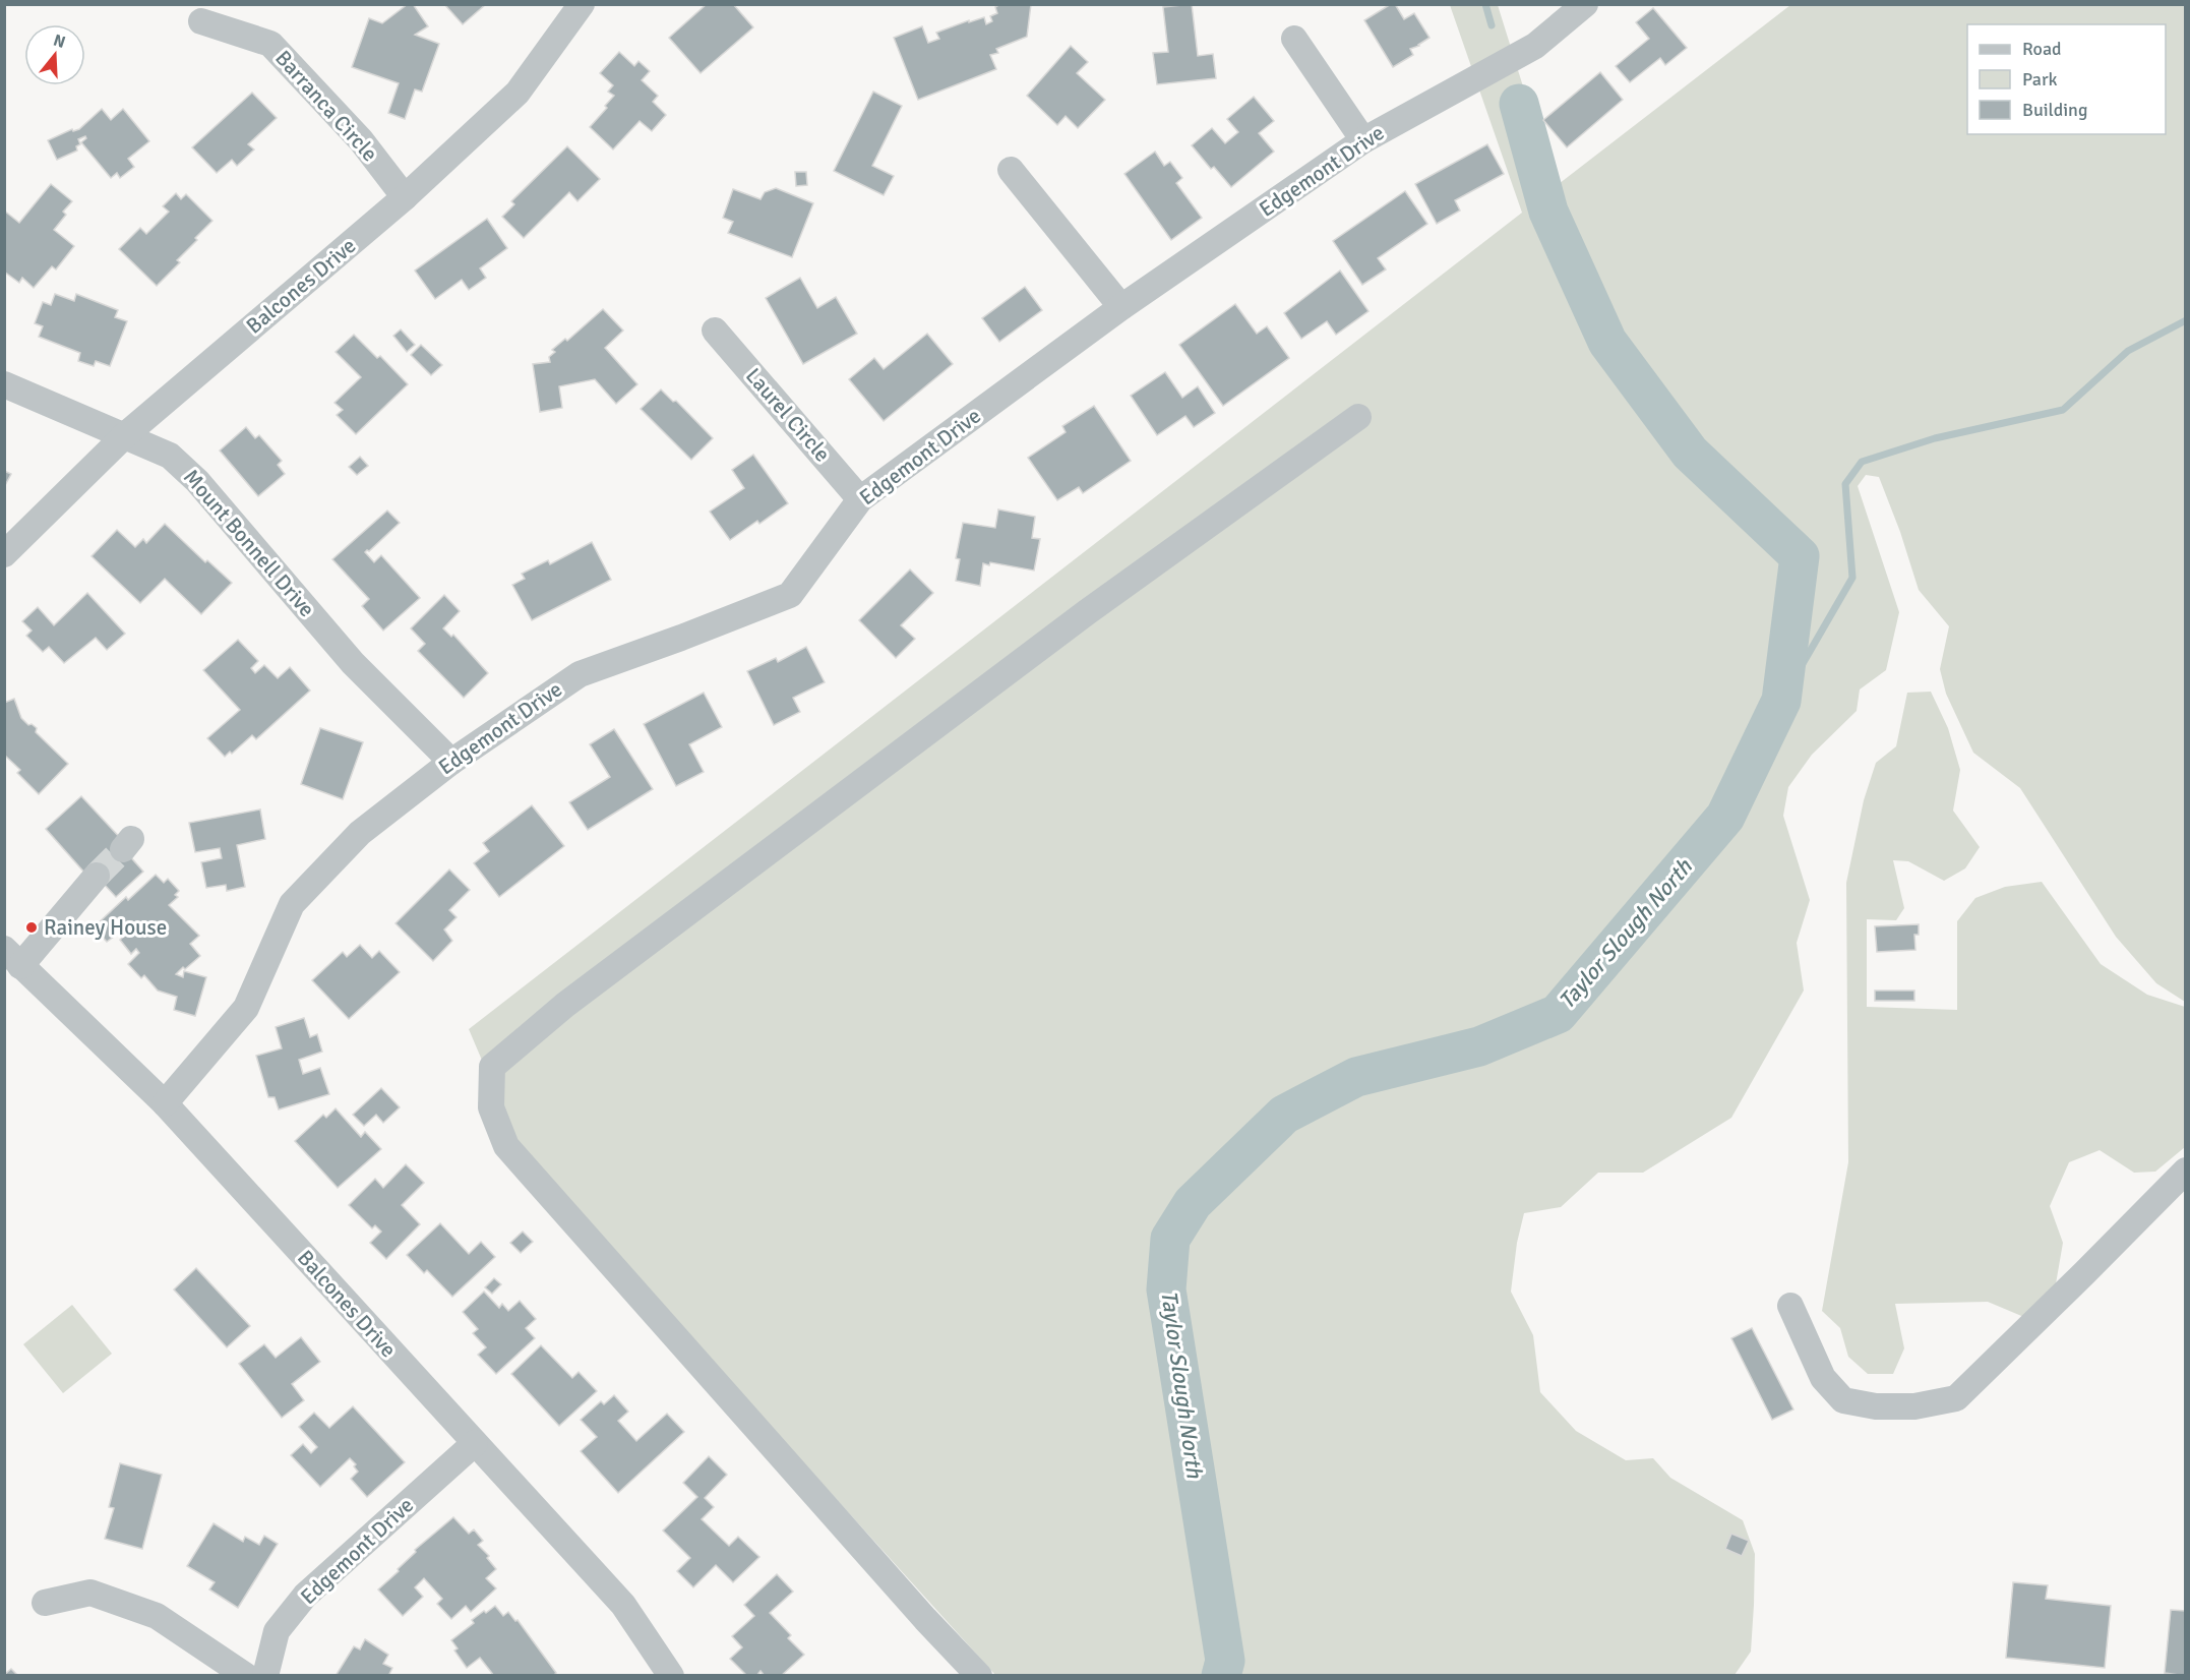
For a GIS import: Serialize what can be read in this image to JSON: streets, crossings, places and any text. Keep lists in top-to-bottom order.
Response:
{
  "streets": {
    "street": [
      "Barranca Circle",
      "Edgemont Drive",
      "Balcones Drive",
      "Laurel Circle",
      "Mount Bonnell Drive"
    ]
  },
  "crossings": [
    ["Barranca Circle", "Balcones Drive"],
    ["Edgemont Drive", "Balcones Drive"],
    ["Edgemont Drive", "Laurel Circle"],
    ["Edgemont Drive", "Mount Bonnell Drive"],
    ["Balcones Drive", "Mount Bonnell Drive"]
  ],
  "water": ["Taylor Slough North"],
  "places": ["Rainey House"],
  "legend": ["Road", "Park", "Building"],
  "north": "top"
}
